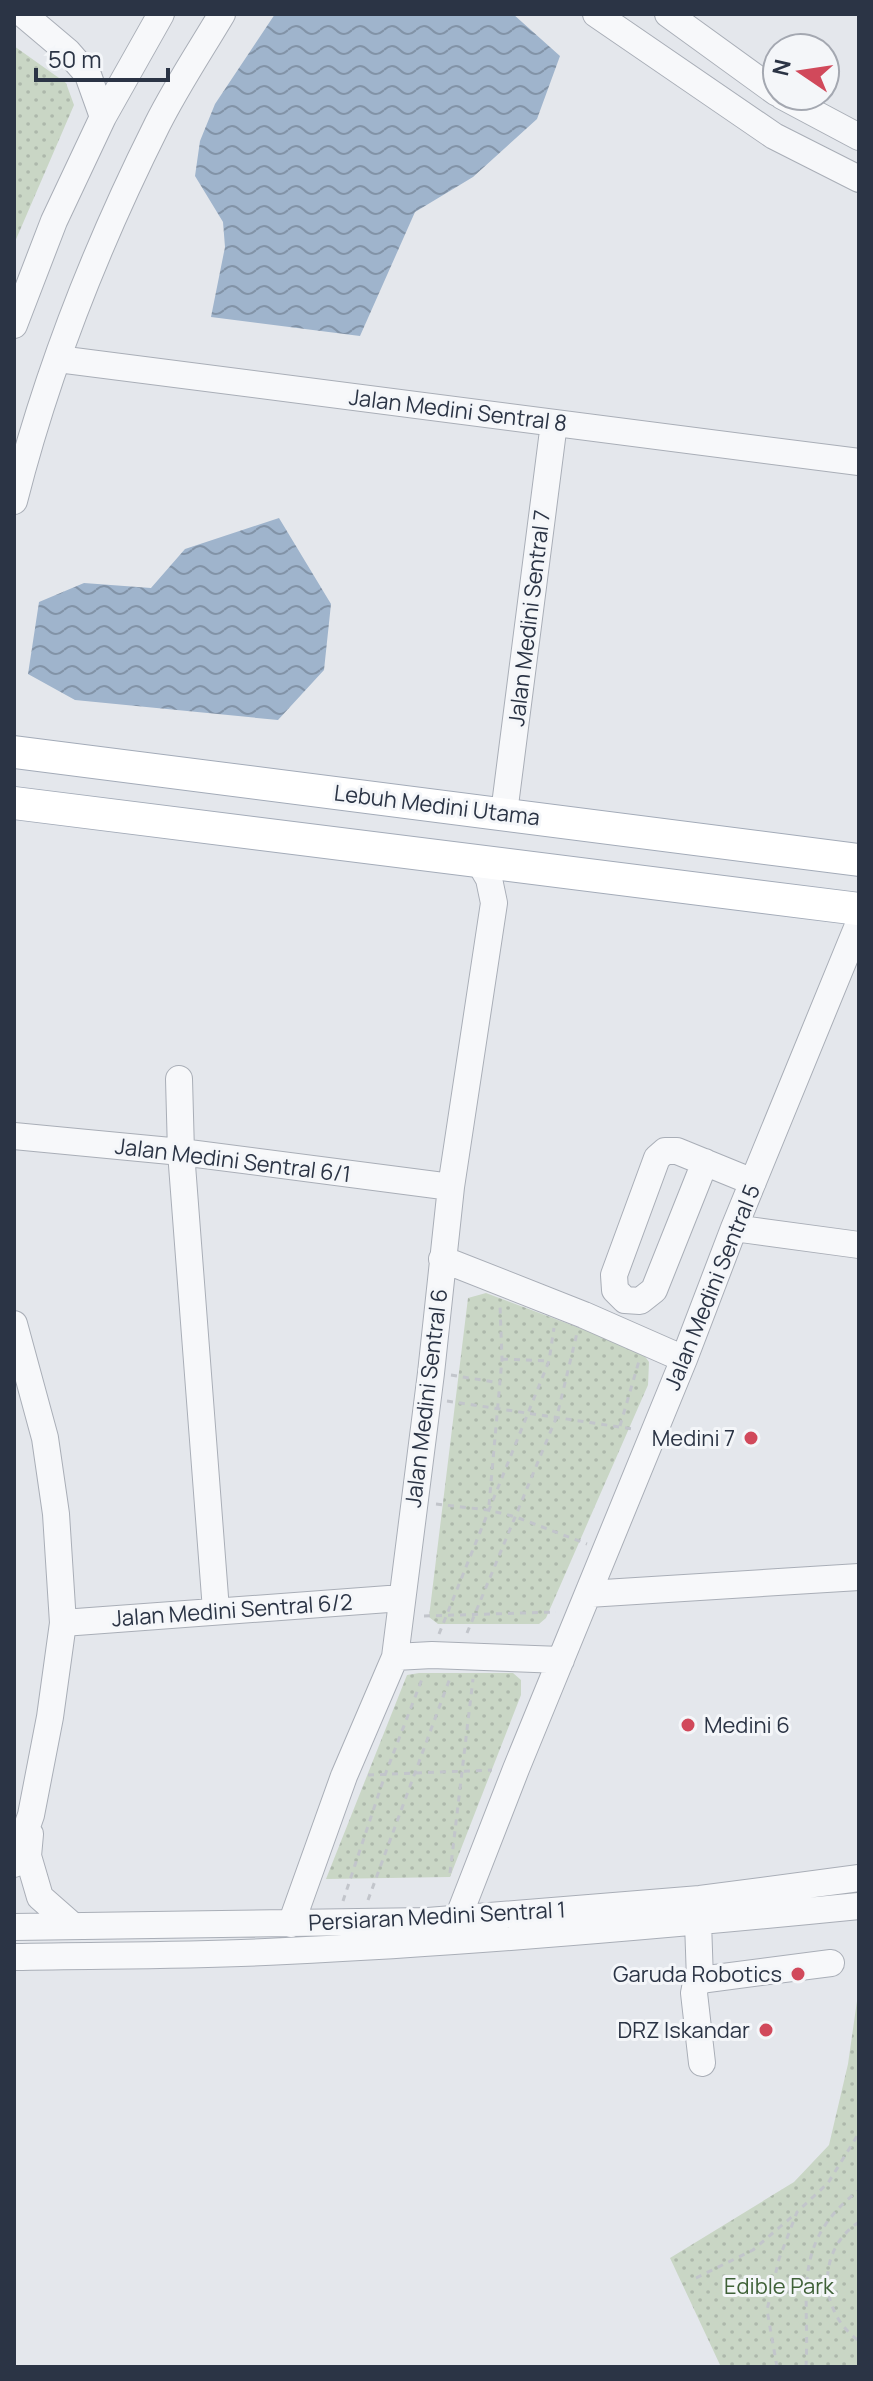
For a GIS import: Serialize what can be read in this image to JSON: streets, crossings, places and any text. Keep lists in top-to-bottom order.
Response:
{
  "streets": {
    "main road": ["Lebuh Medini Utama"],
    "street": [
      "Jalan Medini Sentral 8",
      "Jalan Medini Sentral 7",
      "Jalan Medini Sentral 6/1",
      "Jalan Medini Sentral 5",
      "Jalan Medini Sentral 6",
      "Jalan Medini Sentral 6/2",
      "Persiaran Medini Sentral 1"
    ]
  },
  "crossings": [
    ["Jalan Medini Sentral 8", "Jalan Medini Sentral 7"],
    ["Jalan Medini Sentral 7", "Lebuh Medini Utama"],
    ["Jalan Medini Sentral 6/1", "Jalan Medini Sentral 6"],
    ["Jalan Medini Sentral 5", "Persiaran Medini Sentral 1"],
    ["Jalan Medini Sentral 6", "Jalan Medini Sentral 6/2"],
    ["Jalan Medini Sentral 6", "Persiaran Medini Sentral 1"]
  ],
  "parks": ["Edible Park"],
  "places": [
    "Medini 7",
    "Medini 6",
    "Garuda Robotics",
    "DRZ Iskandar"
  ],
  "scale_bar": "50 m",
  "north": "left"
}
